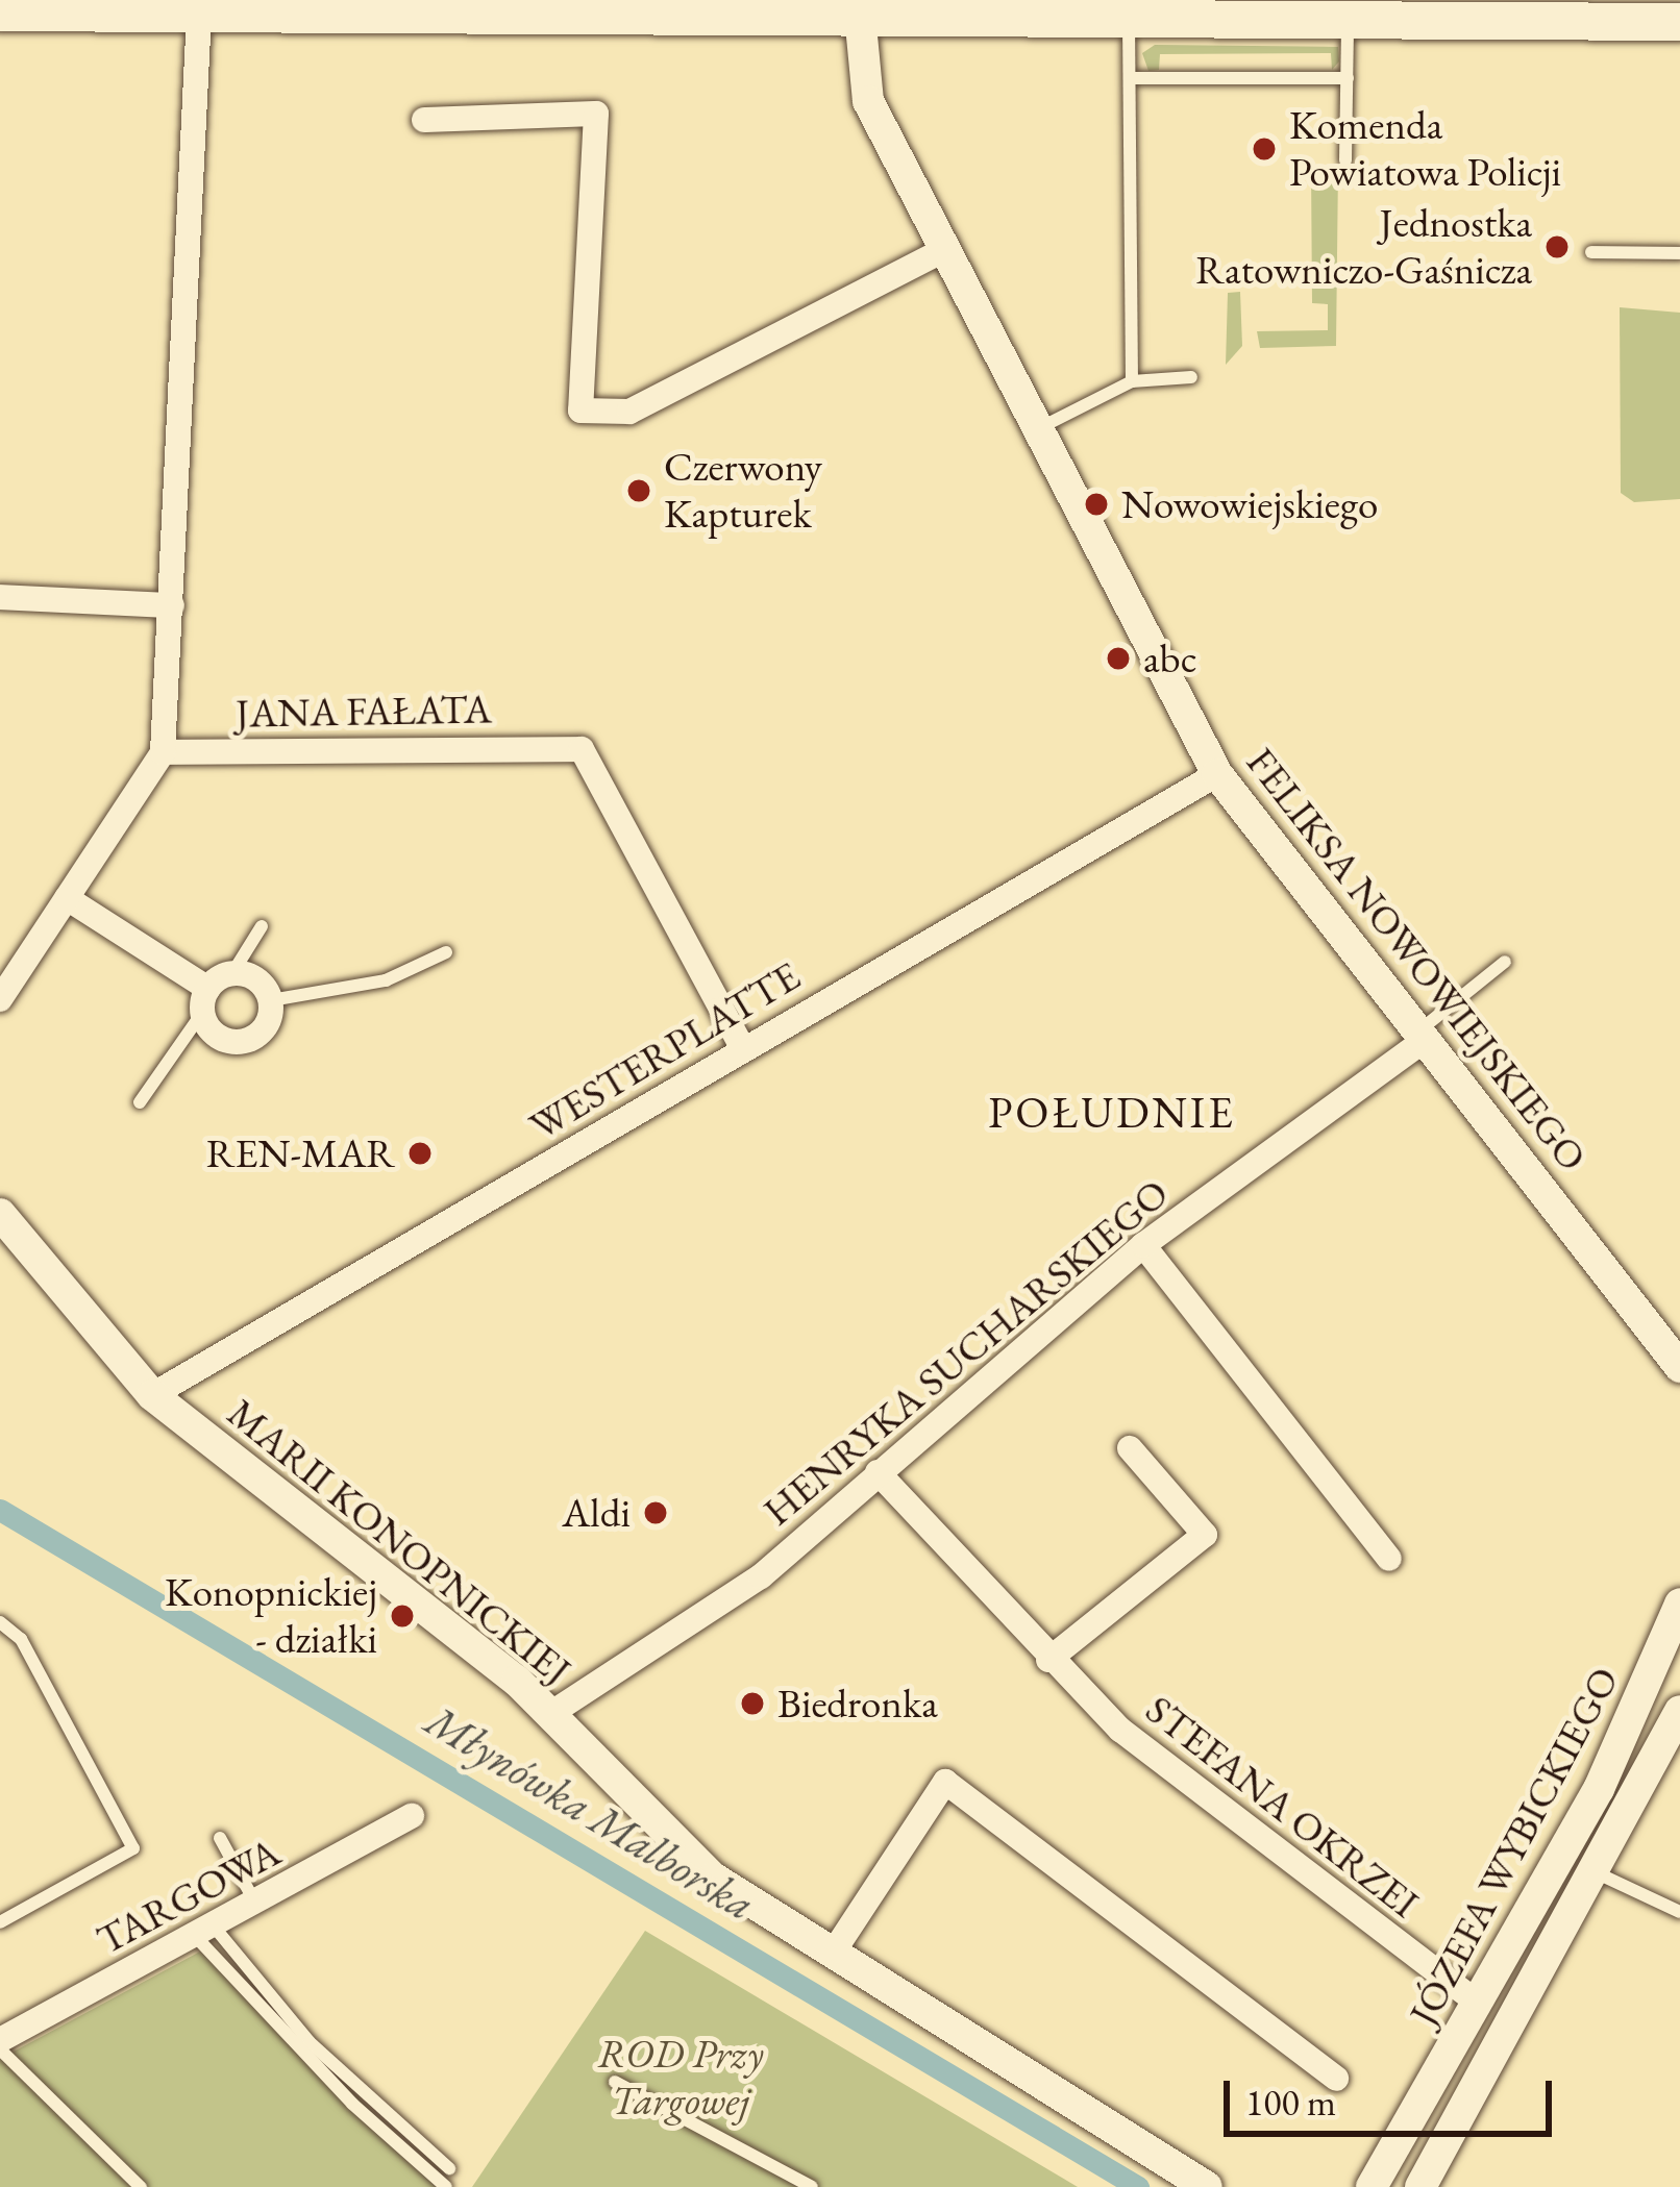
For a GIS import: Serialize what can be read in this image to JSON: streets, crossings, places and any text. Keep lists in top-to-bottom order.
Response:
{
  "streets": {
    "street": [
      "JANA FAŁATA",
      "FELIKSA NOWOWIEJSKIEGO",
      "WESTERPLATTE",
      "HENRYKA SUCHARSKIEGO",
      "MARII KONOPNICKIEJ",
      "STEFANA OKRZEI",
      "JÓZEFA WYBICKIEGO",
      "TARGOWA"
    ]
  },
  "crossings": [
    ["JANA FAŁATA", "WESTERPLATTE"],
    ["FELIKSA NOWOWIEJSKIEGO", "WESTERPLATTE"],
    ["FELIKSA NOWOWIEJSKIEGO", "HENRYKA SUCHARSKIEGO"],
    ["WESTERPLATTE", "MARII KONOPNICKIEJ"],
    ["HENRYKA SUCHARSKIEGO", "MARII KONOPNICKIEJ"],
    ["HENRYKA SUCHARSKIEGO", "STEFANA OKRZEI"],
    ["STEFANA OKRZEI", "JÓZEFA WYBICKIEGO"]
  ],
  "districts": ["POŁUDNIE"],
  "water": ["Młynówka Malborska"],
  "parks": ["ROD Przy Targowej"],
  "places": [
    "Komenda Powiatowa Policji",
    "Jednostka Ratowniczo-Gaśnicza",
    "Czerwony Kapturek",
    "Nowowiejskiego",
    "abc",
    "REN-MAR",
    "Aldi",
    "Konopnickiej - działki",
    "Biedronka"
  ],
  "scale_bar": "100 m"
}
